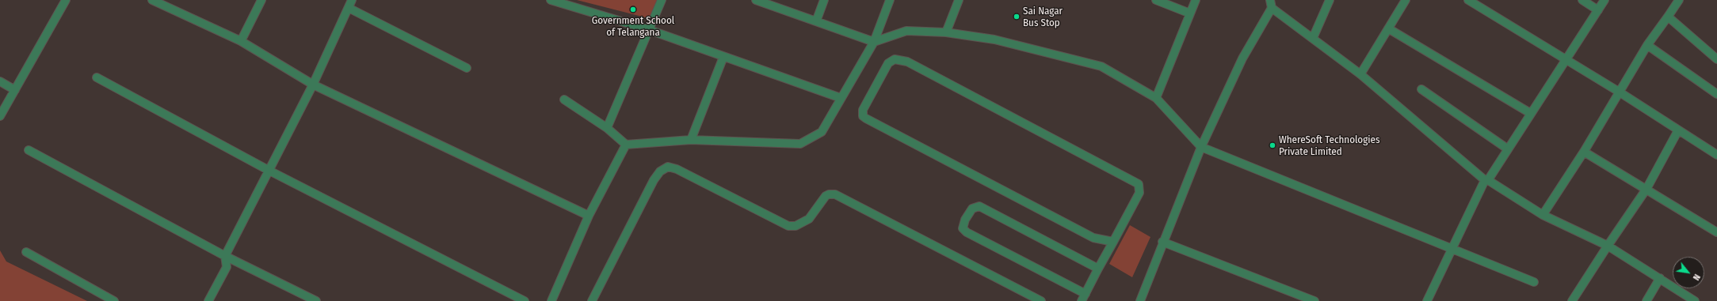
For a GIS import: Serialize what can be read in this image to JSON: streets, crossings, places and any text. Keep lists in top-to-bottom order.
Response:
{
  "places": ["Government School of Telangana", "Sai Nagar Bus Stop", "WhereSoft Technologies Private Limited"],
  "north": "bottom right"
}
